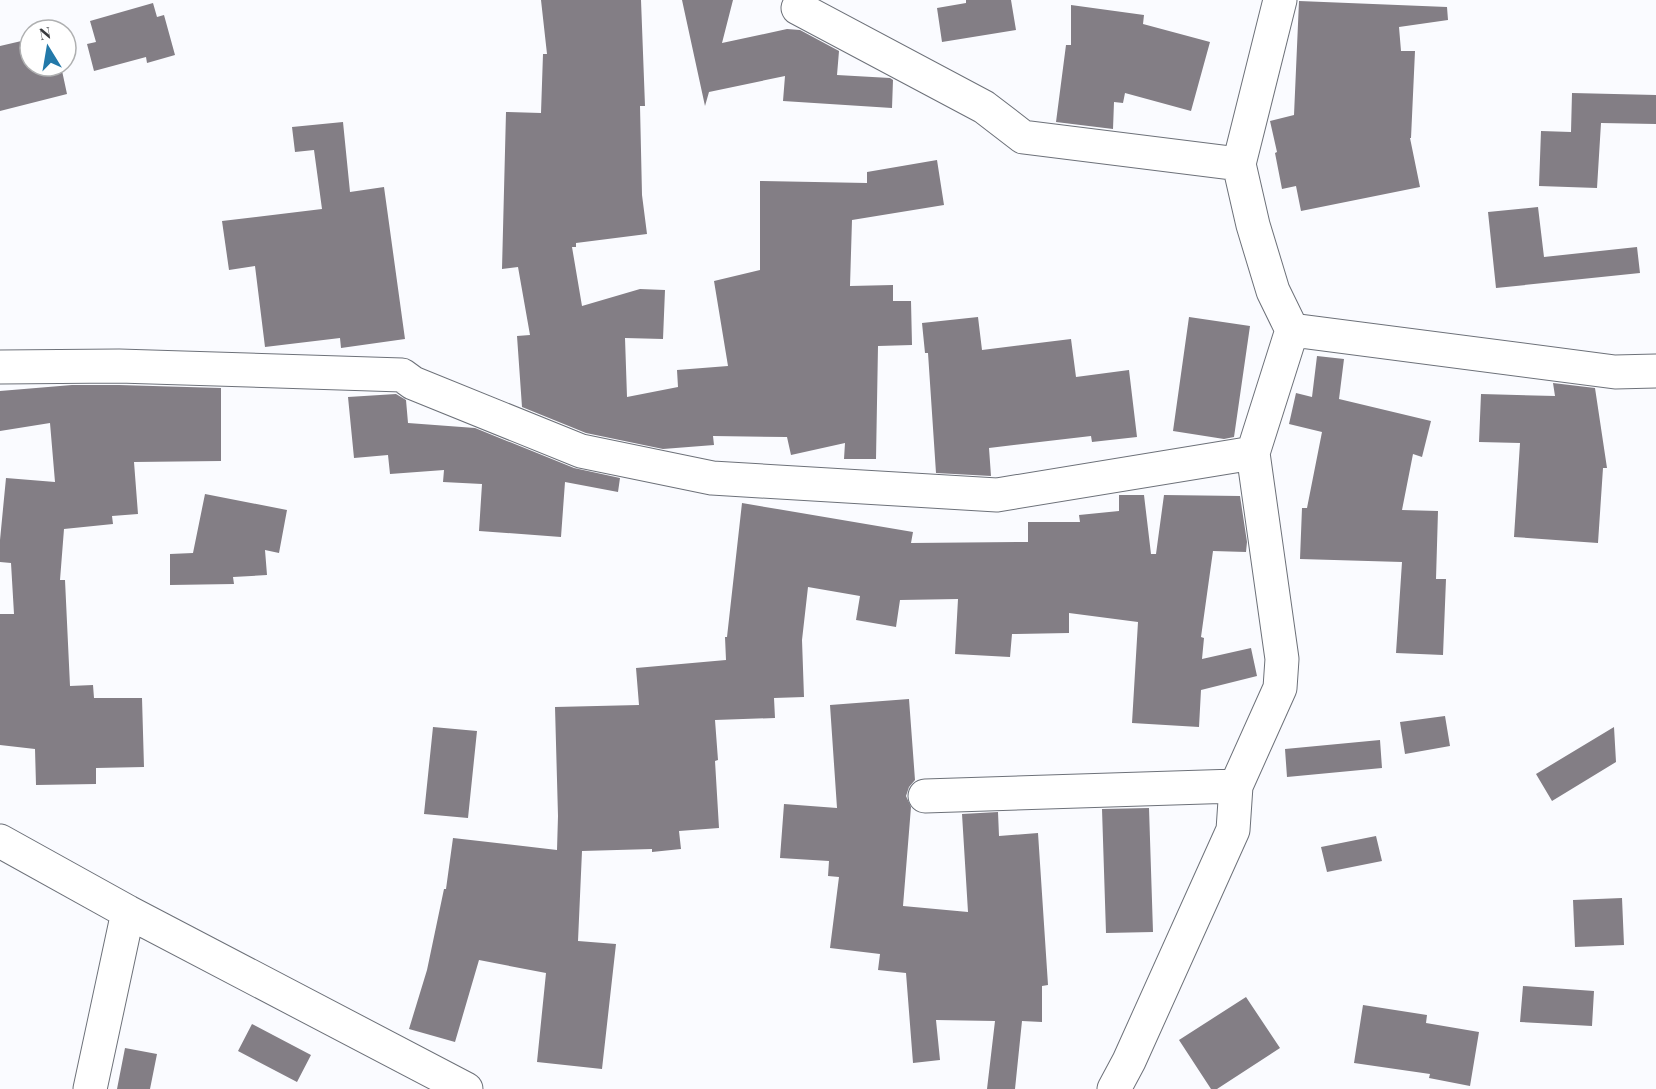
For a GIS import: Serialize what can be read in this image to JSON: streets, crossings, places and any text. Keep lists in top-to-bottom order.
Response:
{
  "north": "top"
}
